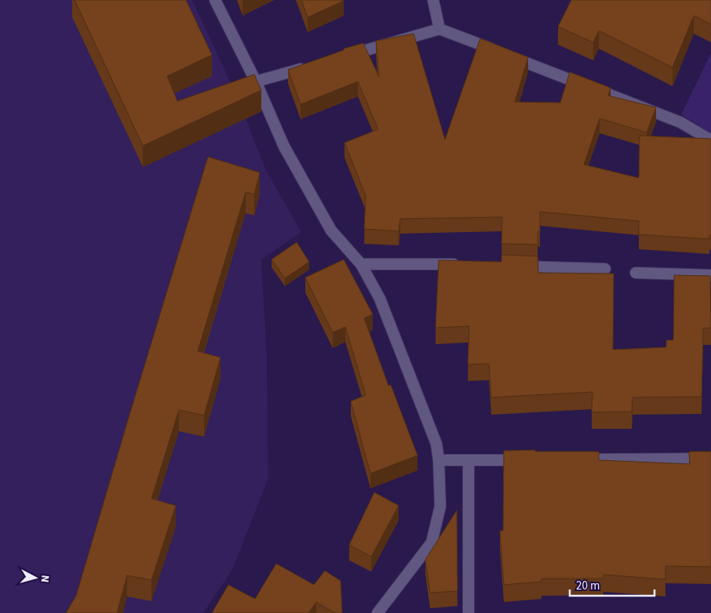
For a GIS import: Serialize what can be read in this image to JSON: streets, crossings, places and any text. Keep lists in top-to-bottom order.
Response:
{
  "scale_bar": "20 m",
  "north": "right"
}
